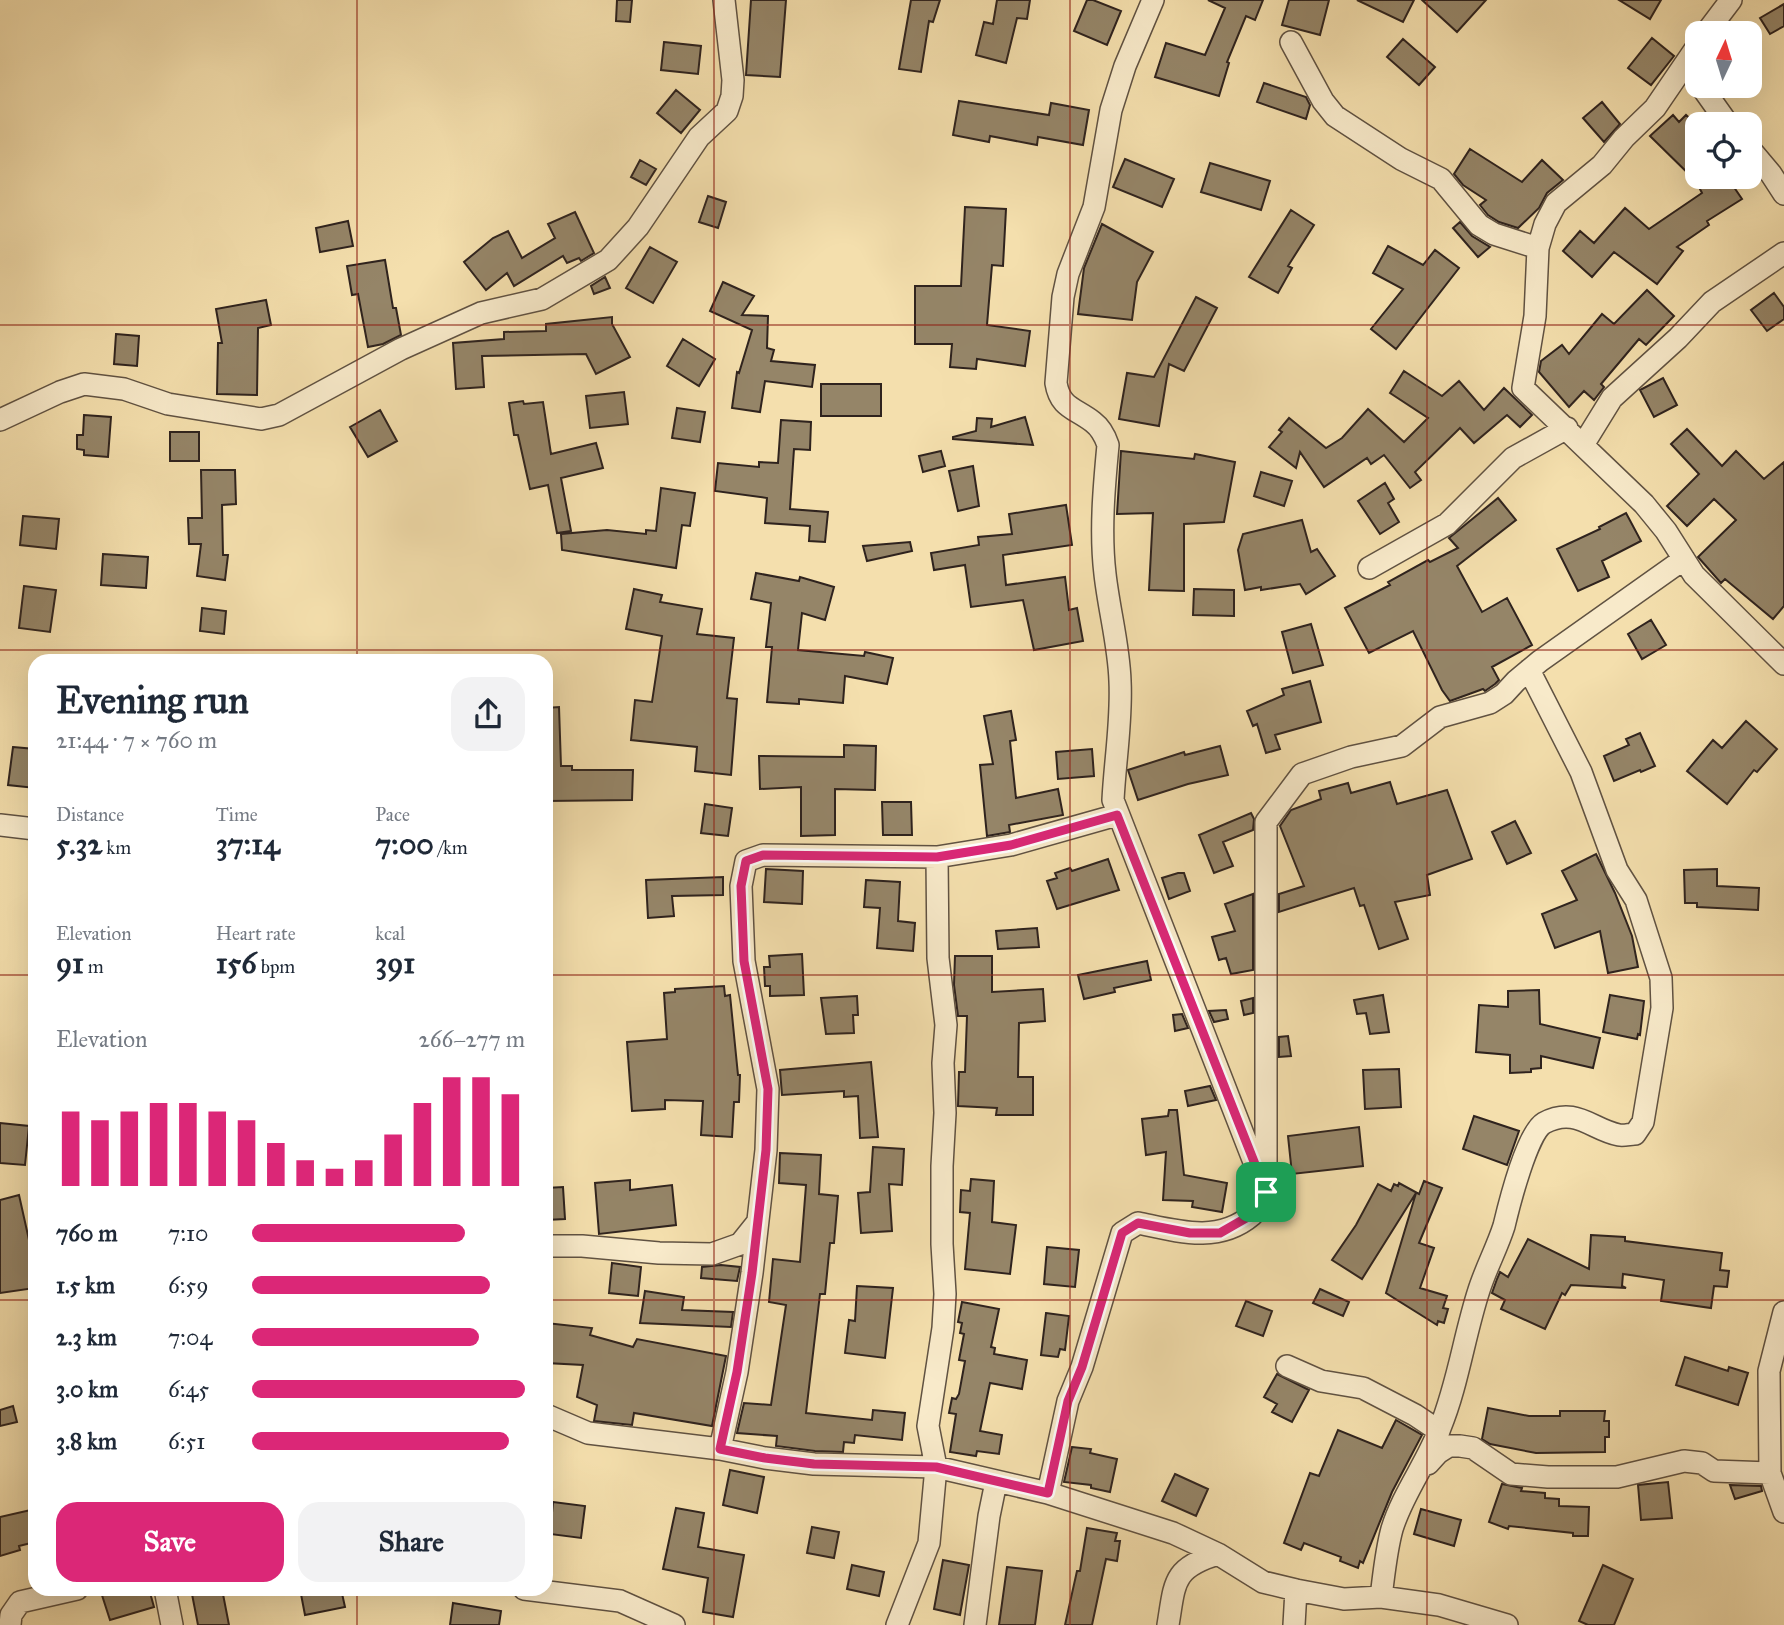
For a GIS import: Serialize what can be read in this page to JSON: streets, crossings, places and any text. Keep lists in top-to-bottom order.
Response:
{
  "north": "top",
  "page": {
    "heading": ["Evening run", "21:44 · 7 × 760 m"],
    "stats": [
      ["Distance", "5.32 km"],
      ["Time", "37:14"],
      ["Pace", "7:00 /km"],
      ["Elevation", "91 m"],
      ["Heart rate", "156 bpm"],
      ["kcal", "391"]
    ],
    "chart": ["Elevation", "266–277 m"],
    "list": [
      {
        "name": "760 m",
        "note": "7:10"
      },
      {
        "name": "1.5 km",
        "note": "6:59"
      },
      {
        "name": "2.3 km",
        "note": "7:04"
      },
      {
        "name": "3.0 km",
        "note": "6:45"
      },
      {
        "name": "3.8 km",
        "note": "6:51"
      }
    ],
    "buttons": ["Save", "Share"]
  }
}
